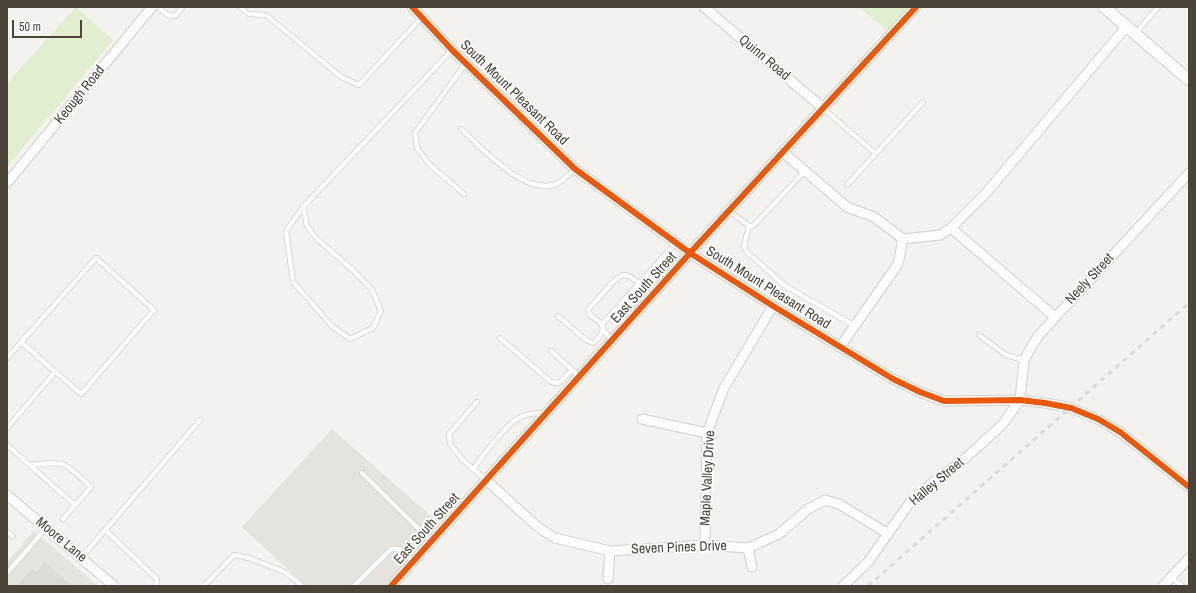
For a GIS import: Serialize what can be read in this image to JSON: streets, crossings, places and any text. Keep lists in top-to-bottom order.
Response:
{
  "streets": {
    "street": [
      "Quinn Road",
      "South Mount Pleasant Road",
      "Keough Road",
      "Neely Street",
      "East South Street",
      "Maple Valley Drive",
      "Halley Street",
      "Moore Lane",
      "Seven Pines Drive"
    ]
  },
  "crossings": [
    ["Quinn Road", "East South Street"],
    ["South Mount Pleasant Road", "Neely Street"],
    ["South Mount Pleasant Road", "East South Street"],
    ["South Mount Pleasant Road", "Maple Valley Drive"],
    ["South Mount Pleasant Road", "Halley Street"],
    ["Neely Street", "Halley Street"],
    ["East South Street", "Seven Pines Drive"],
    ["Maple Valley Drive", "Seven Pines Drive"],
    ["Halley Street", "Seven Pines Drive"]
  ],
  "scale_bar": "50 m"
}
